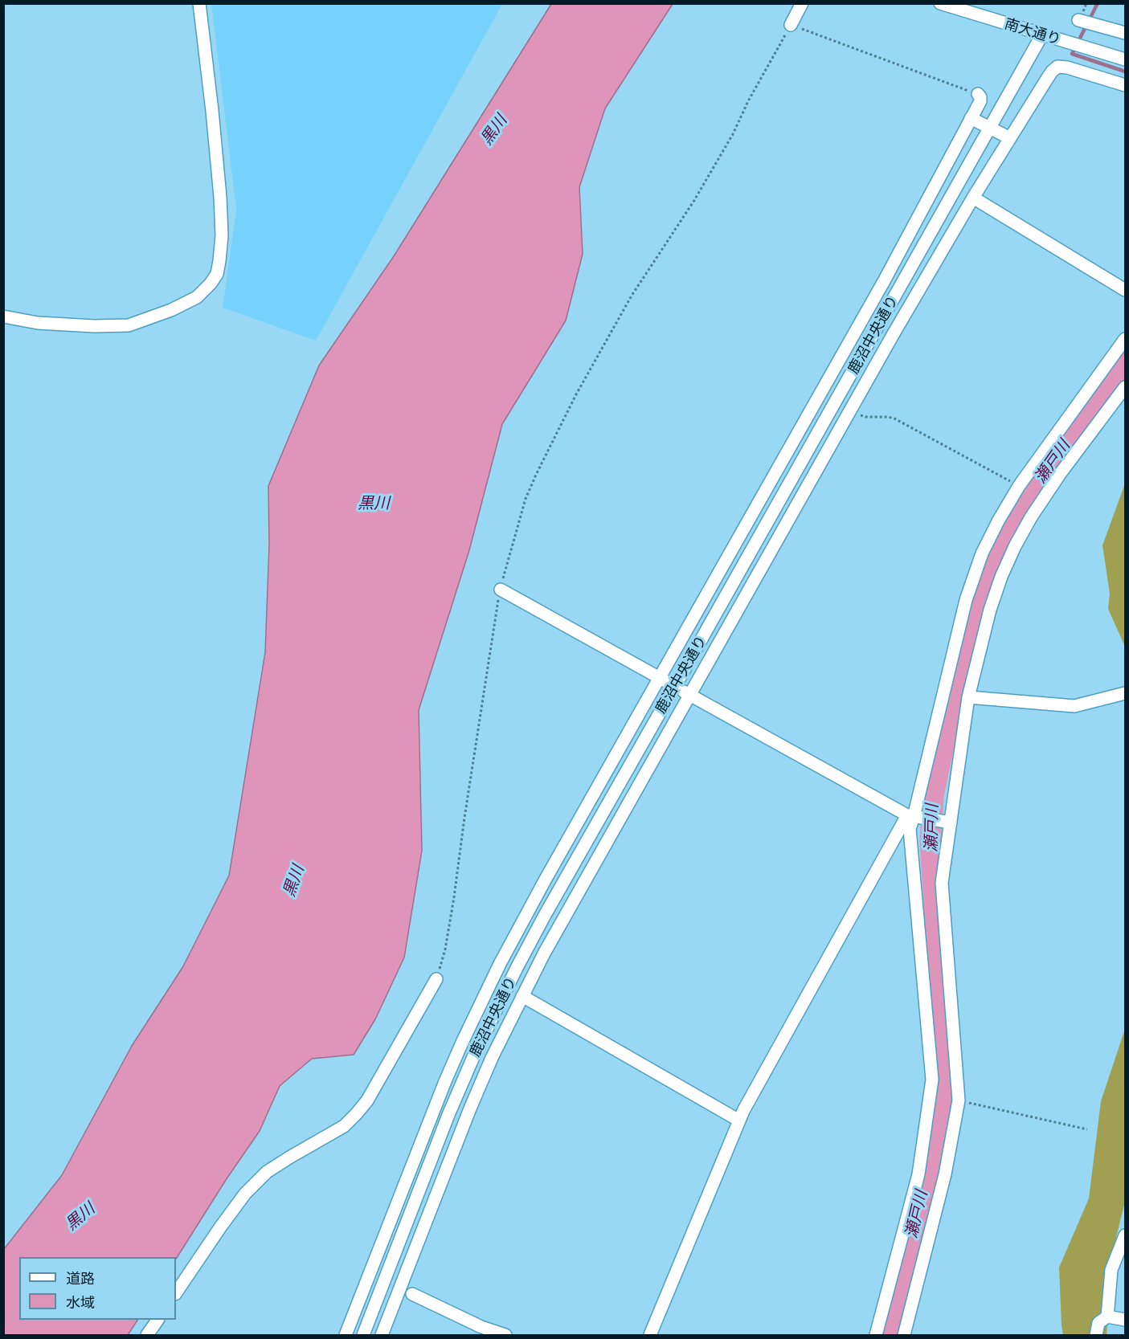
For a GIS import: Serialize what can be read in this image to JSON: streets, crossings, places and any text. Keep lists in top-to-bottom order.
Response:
{
  "streets": {
    "street": ["南大通り", "鹿沼中央通り"]
  },
  "crossings": [
    ["南大通り", "鹿沼中央通り"]
  ],
  "water": ["黒川", "瀬戸川"],
  "legend": ["道路", "水域"]
}
